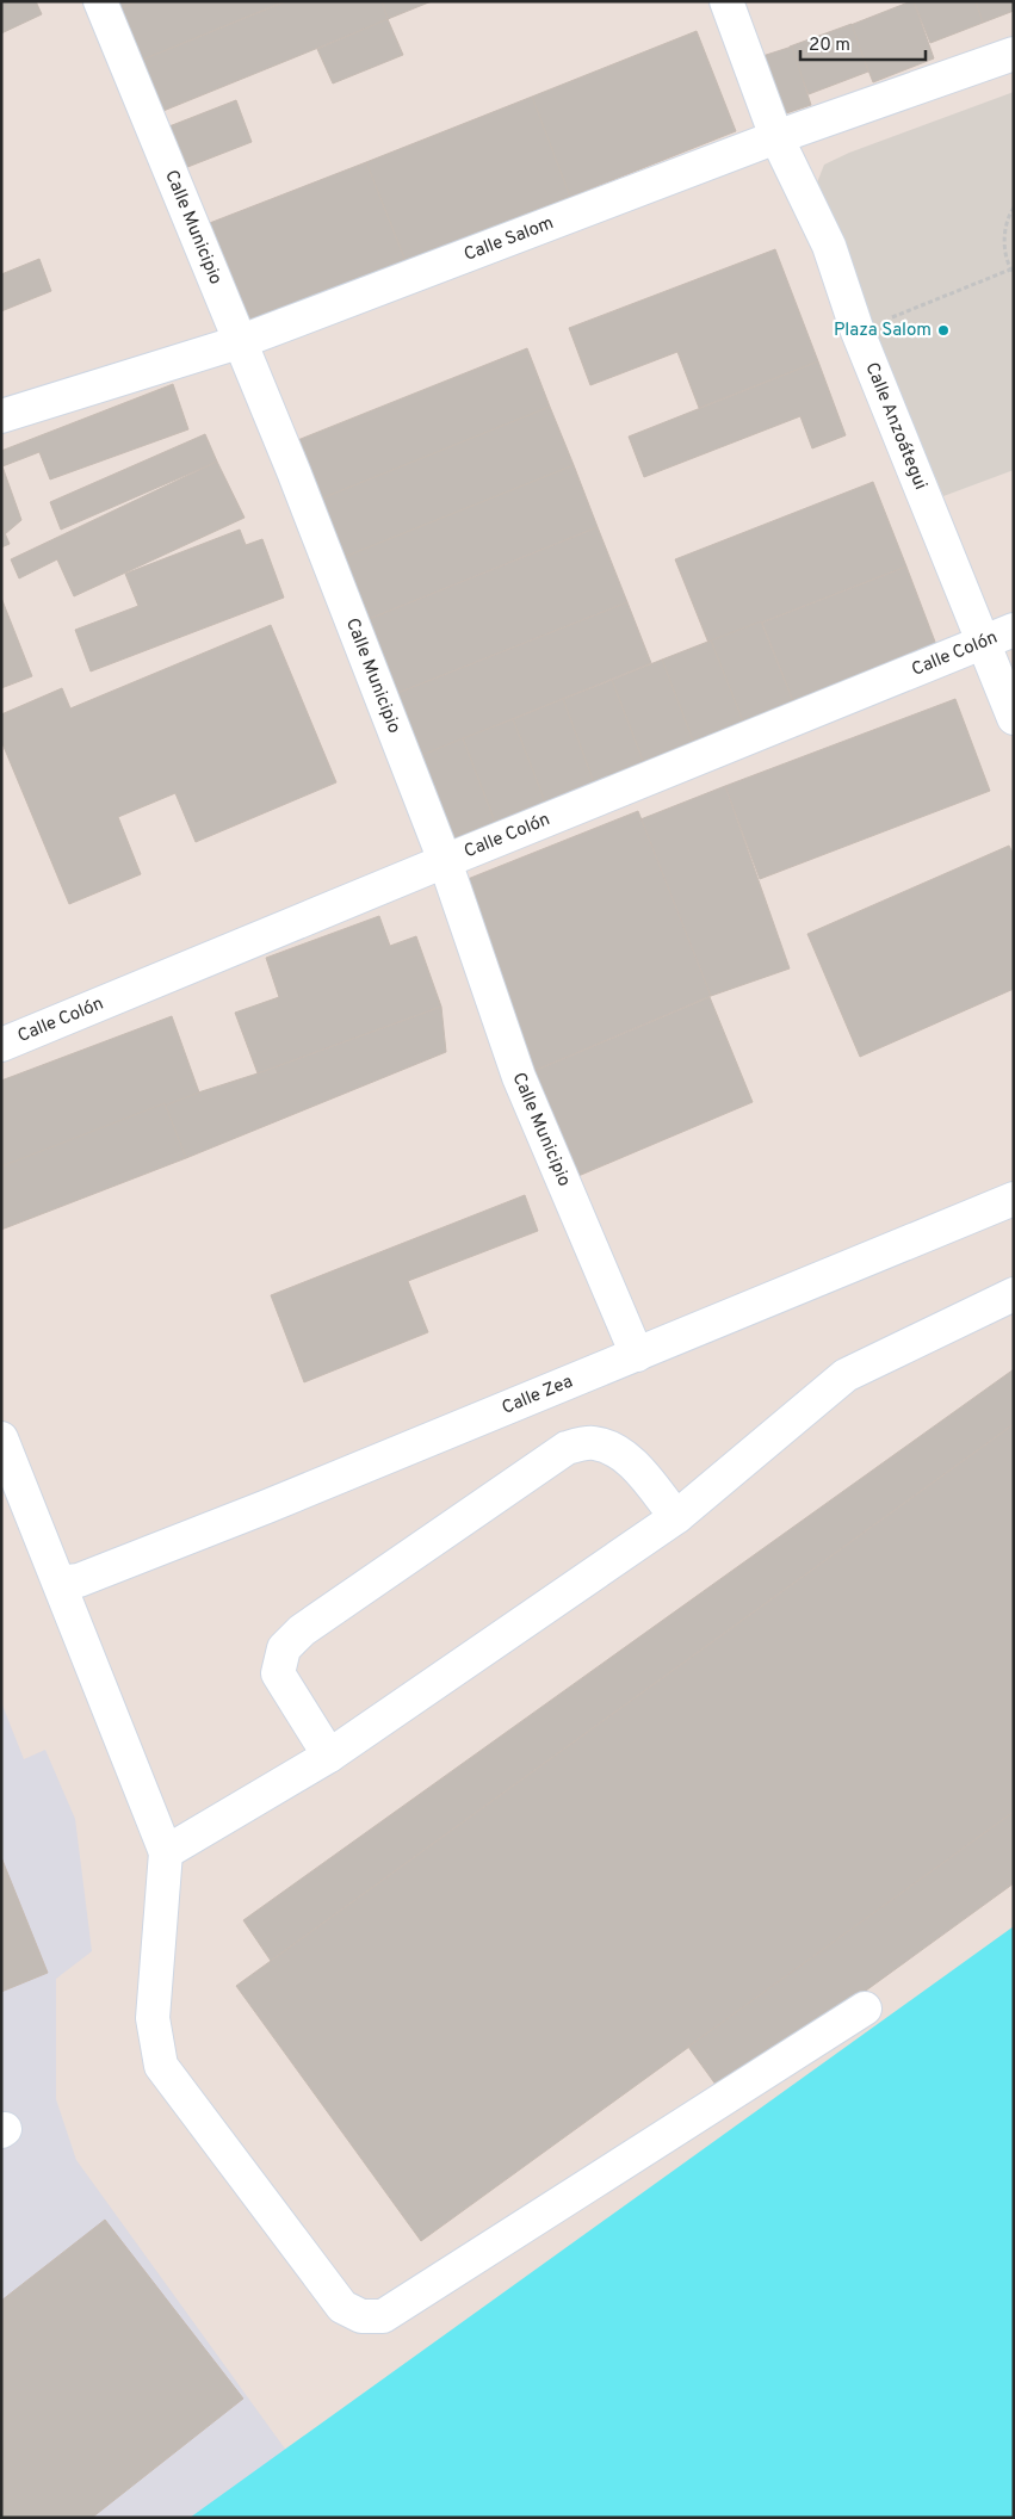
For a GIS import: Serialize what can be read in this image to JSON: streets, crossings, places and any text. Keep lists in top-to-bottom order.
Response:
{
  "streets": {
    "street": [
      "Calle Municipio",
      "Calle Salom",
      "Calle Anzoátegui",
      "Calle Colón",
      "Calle Zea"
    ]
  },
  "crossings": [
    ["Calle Municipio", "Calle Salom"],
    ["Calle Municipio", "Calle Colón"],
    ["Calle Municipio", "Calle Zea"],
    ["Calle Salom", "Calle Anzoátegui"],
    ["Calle Anzoátegui", "Calle Colón"]
  ],
  "places": ["Plaza Salom"],
  "scale_bar": "20 m"
}
